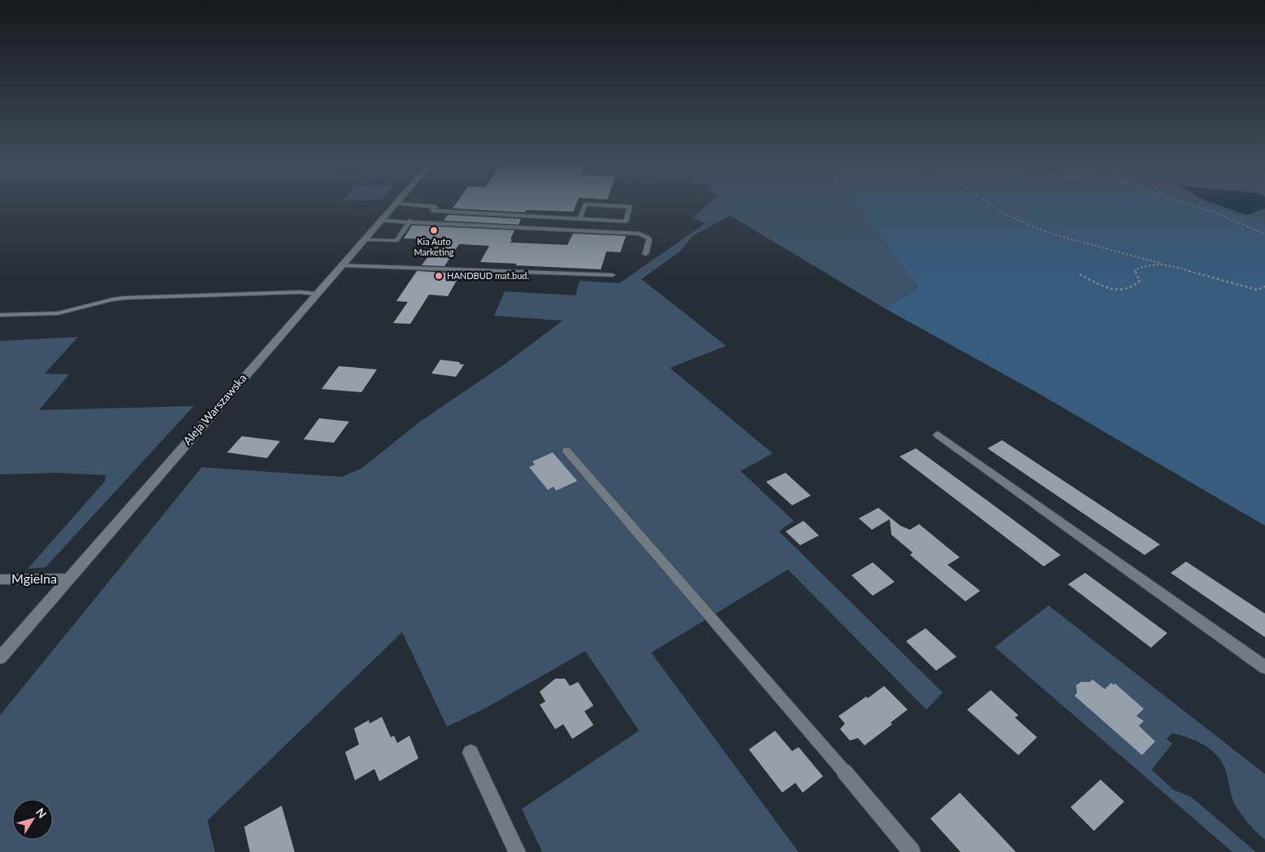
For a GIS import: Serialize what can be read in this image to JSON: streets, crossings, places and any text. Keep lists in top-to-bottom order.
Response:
{
  "streets": {
    "street": ["Aleja Warszawska", "Mgielna"]
  },
  "crossings": [
    ["Aleja Warszawska", "Mgielna"]
  ],
  "places": ["Kia Auto Marketing", "HANDBUD mat.bud."],
  "north": "top right"
}
